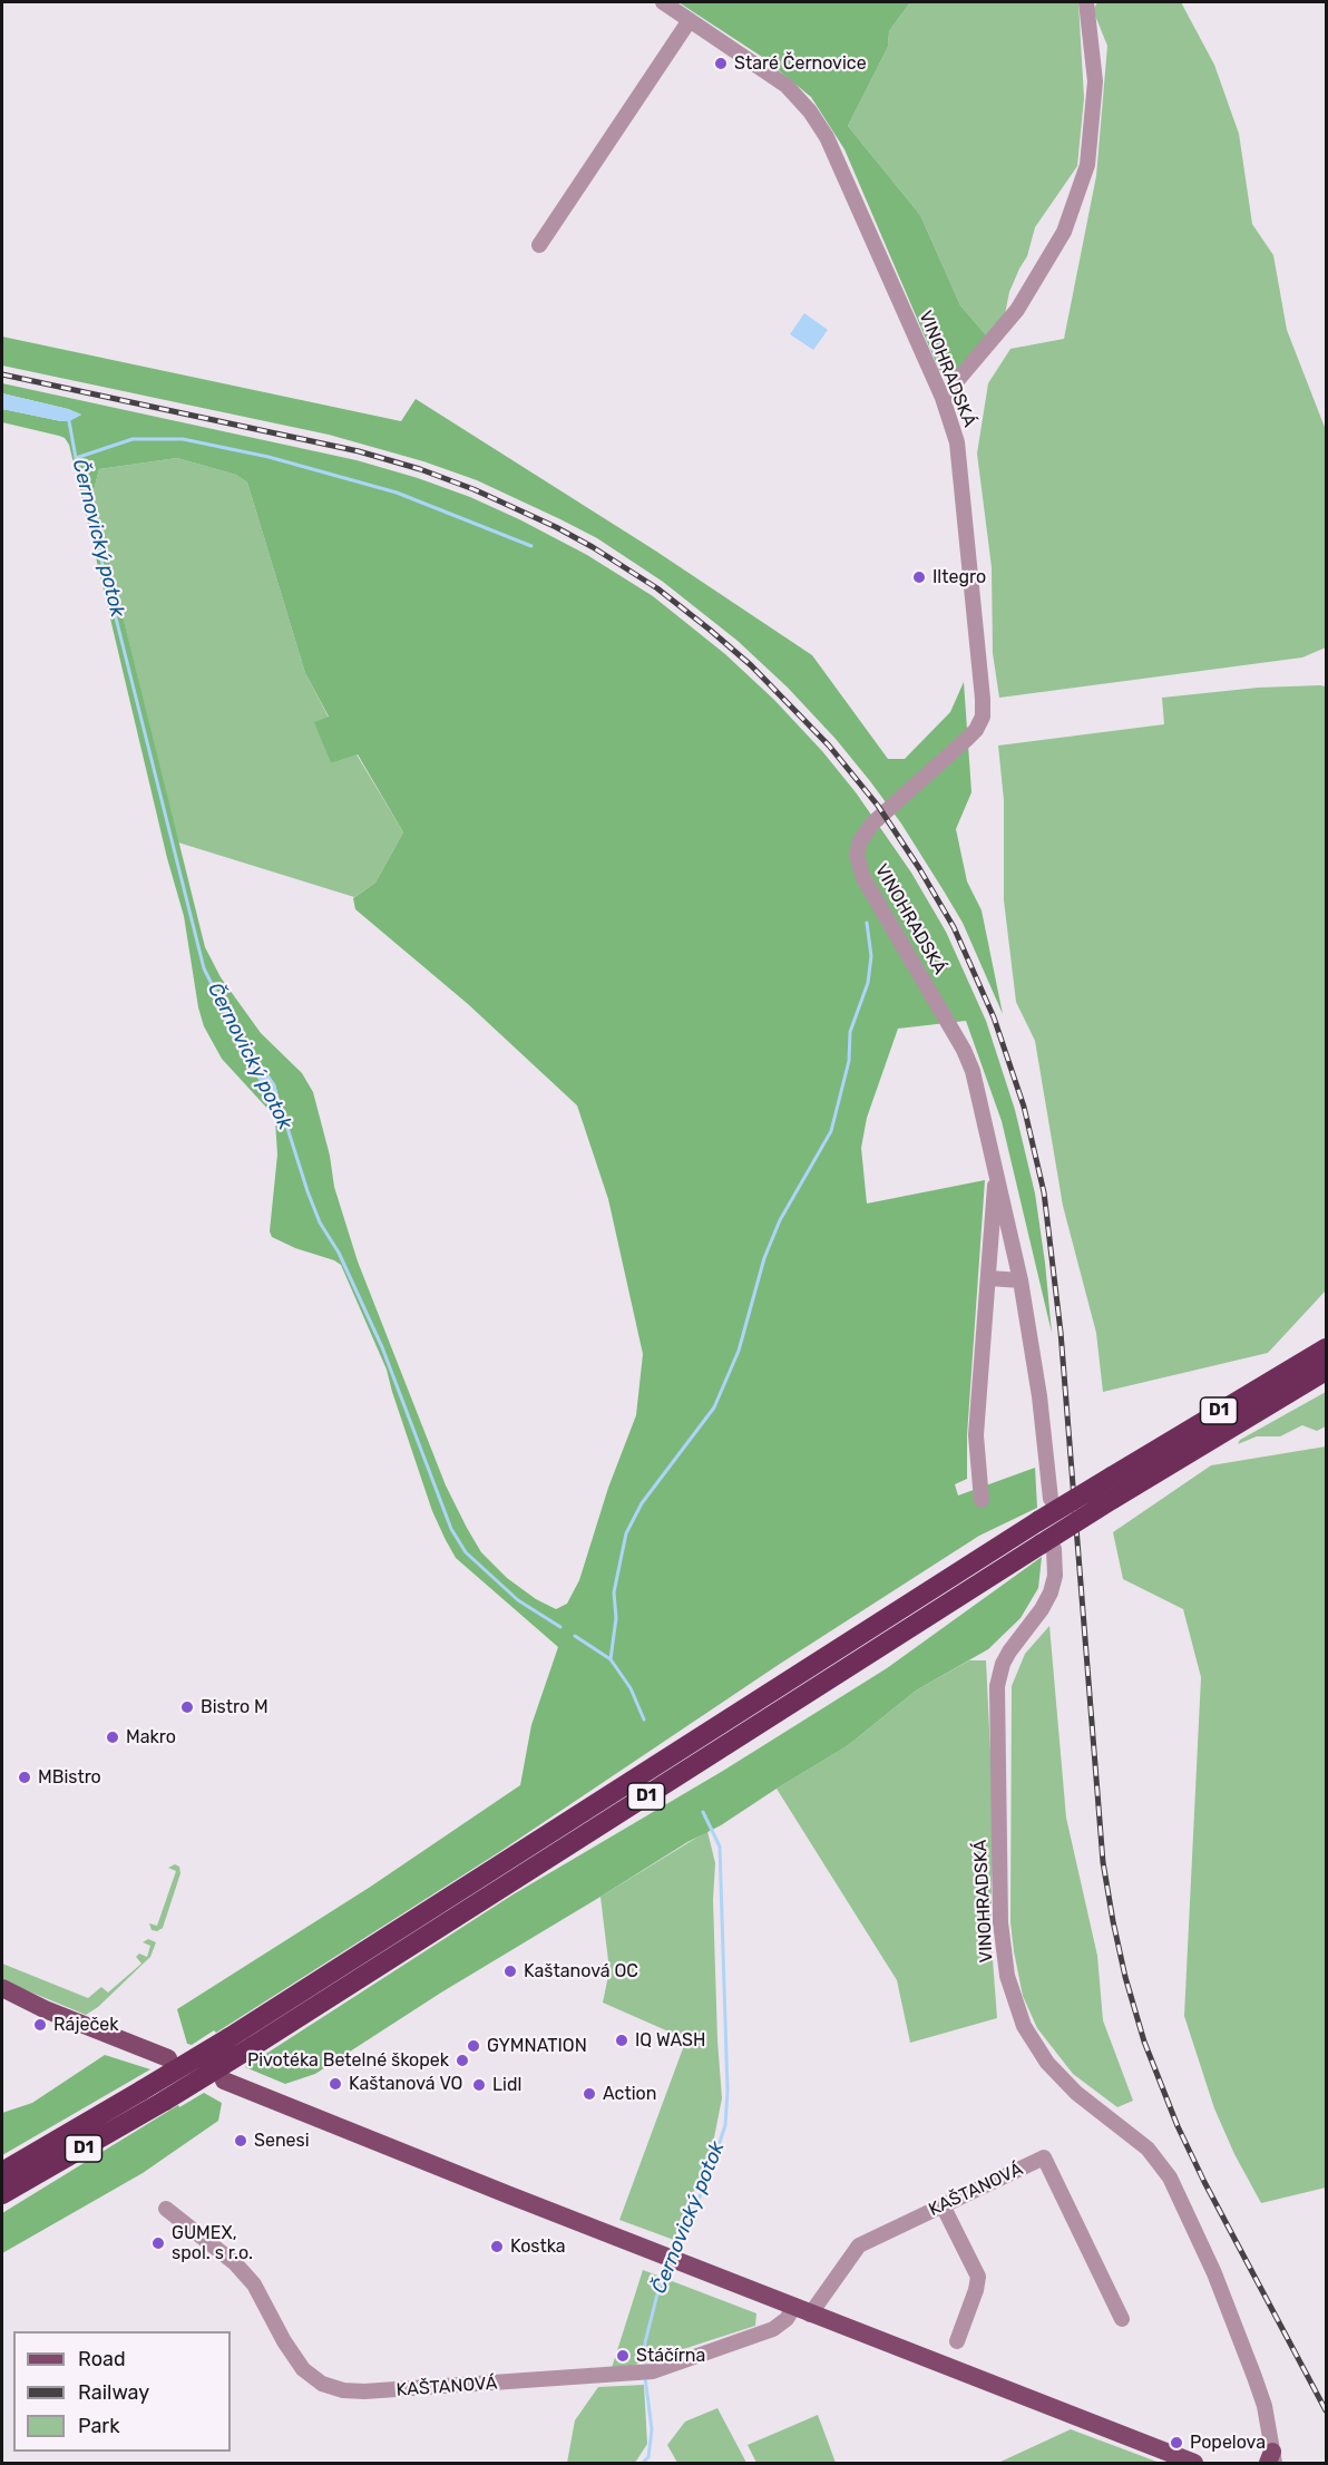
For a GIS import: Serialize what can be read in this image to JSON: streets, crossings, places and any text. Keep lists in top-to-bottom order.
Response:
{
  "streets": {
    "highway": ["D1"],
    "street": ["VINOHRADSKÁ", "KAŠTANOVÁ"]
  },
  "crossings": [
    ["VINOHRADSKÁ", "D1"]
  ],
  "water": ["Černovický potok"],
  "places": [
    "Staré Černovice",
    "Iltegro",
    "Bistro M",
    "Makro",
    "MBistro",
    "Kaštanová OC",
    "Ráječek",
    "IQ WASH",
    "GYMNATION",
    "Pivotéka Betelné škopek",
    "Kaštanová VO",
    "Lidl",
    "Action",
    "Senesi",
    "GUMEX, spol. s r.o.",
    "Kostka",
    "Stáčírna",
    "Popelova"
  ],
  "legend": ["Road", "Railway", "Park"]
}
